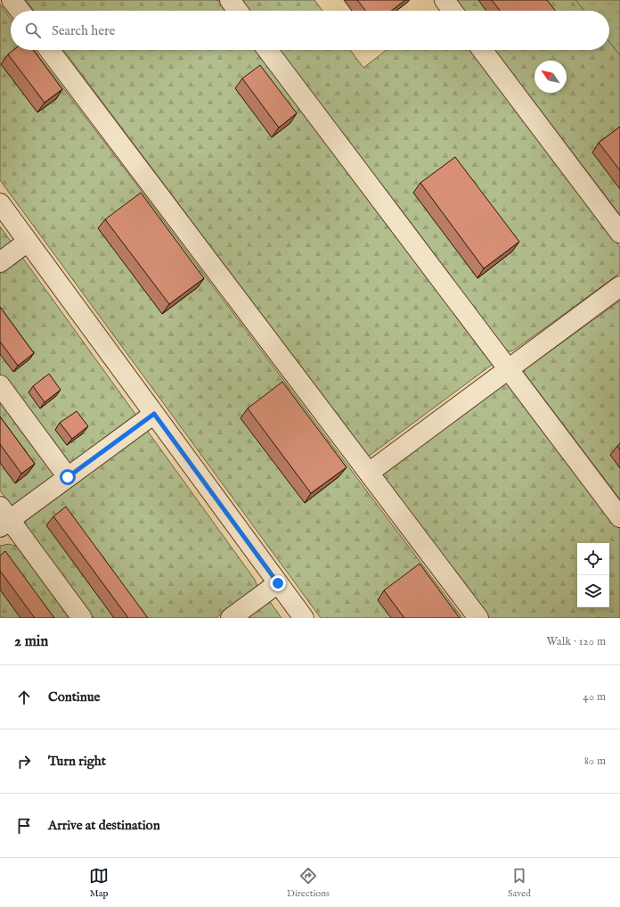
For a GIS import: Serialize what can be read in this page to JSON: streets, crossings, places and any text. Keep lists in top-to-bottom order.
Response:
{
  "north": "top left",
  "page": {
    "search": "Search here",
    "heading": ["2 min", "Walk · 120 m"],
    "list": [
      ["Continue", "40 m"],
      ["Turn right", "80 m"],
      "Arrive at destination"
    ],
    "nav": ["Map", "Directions", "Saved"]
  }
}
